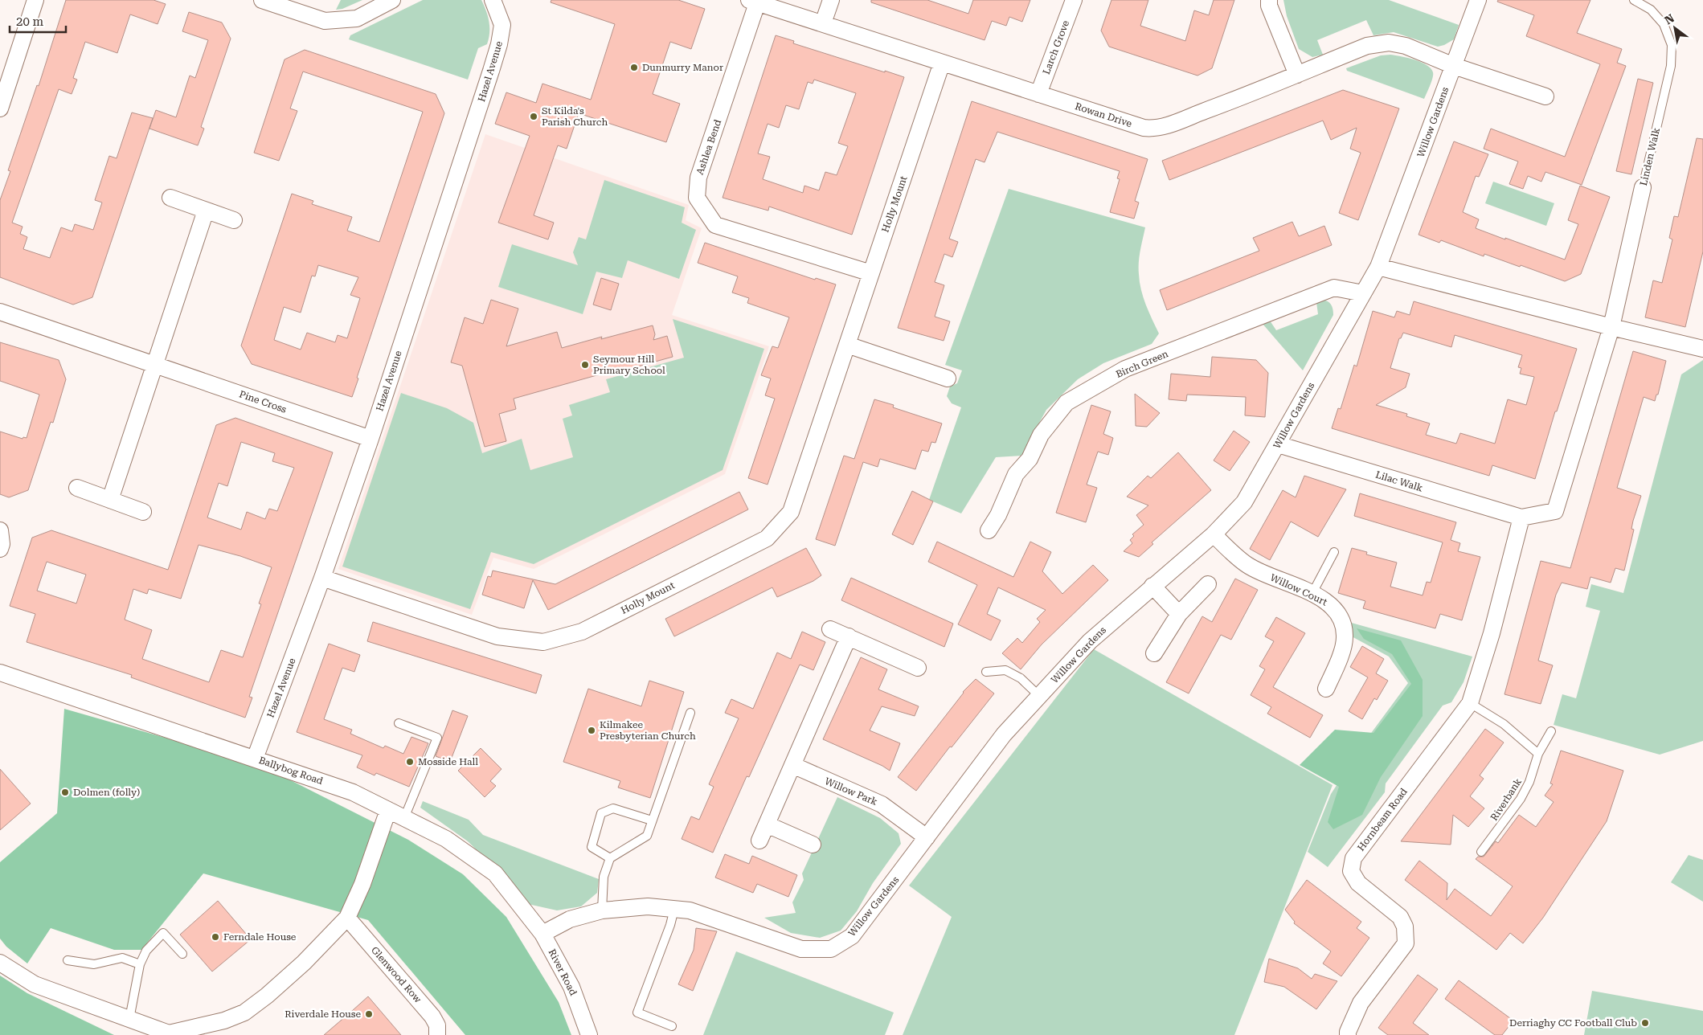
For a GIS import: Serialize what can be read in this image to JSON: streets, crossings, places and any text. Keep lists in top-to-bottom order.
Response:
{
  "streets": {
    "street": [
      "Larch Grove",
      "Hazel Avenue",
      "Rowan Drive",
      "Willow Gardens",
      "Ashlea Bend",
      "Linden Walk",
      "Holly Mount",
      "Birch Green",
      "Pine Cross",
      "Lilac Walk",
      "Willow Court",
      "Ballybog Road",
      "Willow Park",
      "Hornbeam Road",
      "River Road",
      "Glenwood Row"
    ],
    "lane": ["Riverbank"]
  },
  "crossings": [
    ["Larch Grove", "Rowan Drive"],
    ["Hazel Avenue", "Holly Mount"],
    ["Hazel Avenue", "Pine Cross"],
    ["Hazel Avenue", "Ballybog Road"],
    ["Rowan Drive", "Willow Gardens"],
    ["Rowan Drive", "Ashlea Bend"],
    ["Rowan Drive", "Holly Mount"],
    ["Willow Gardens", "Birch Green"],
    ["Willow Gardens", "Lilac Walk"],
    ["Willow Gardens", "Willow Court"],
    ["Willow Gardens", "Ballybog Road"],
    ["Willow Gardens", "Willow Park"],
    ["Willow Gardens", "River Road"],
    ["Ashlea Bend", "Holly Mount"],
    ["Linden Walk", "Lilac Walk"],
    ["Ballybog Road", "River Road"]
  ],
  "places": [
    "Dunmurry Manor",
    "St Kilda's Parish Church",
    "Seymour Hill Primary School",
    "Kilmakee Presbyterian Church",
    "Mosside Hall",
    "Dolmen (folly)",
    "Ferndale House",
    "Riverdale House",
    "Derriaghy CC Football Club"
  ],
  "scale_bar": "20 m",
  "north": "top left"
}
